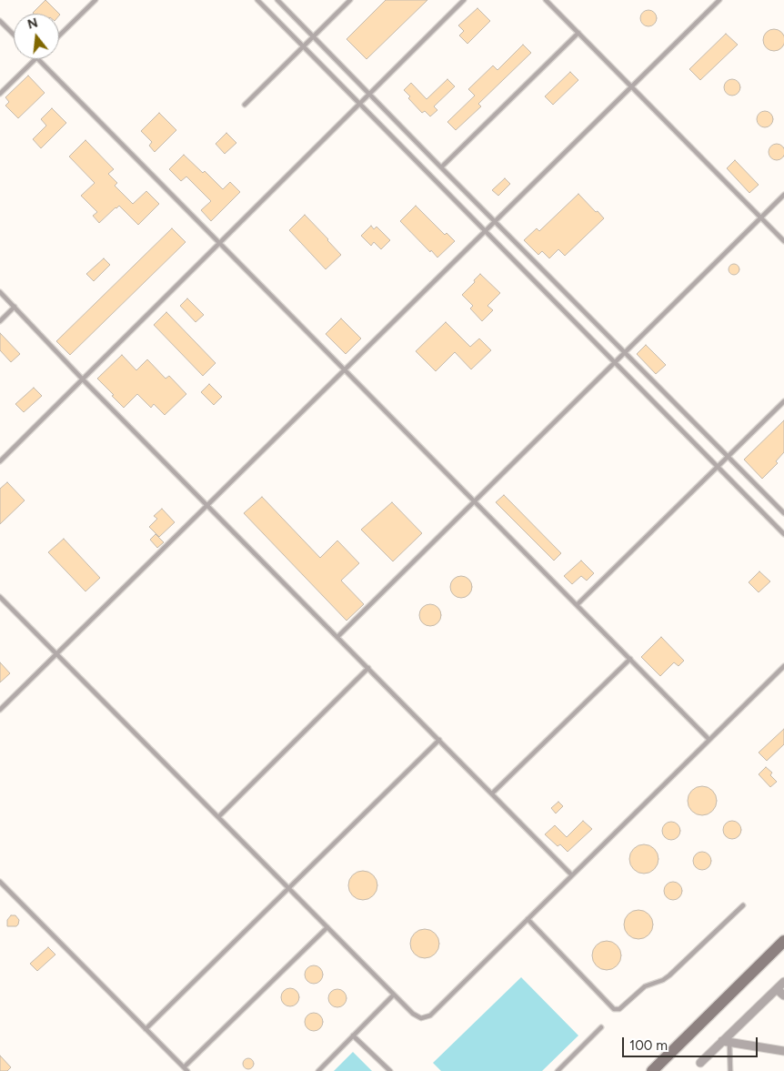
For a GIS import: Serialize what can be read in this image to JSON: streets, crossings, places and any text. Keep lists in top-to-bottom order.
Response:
{
  "scale_bar": "100 m",
  "north": "top"
}
